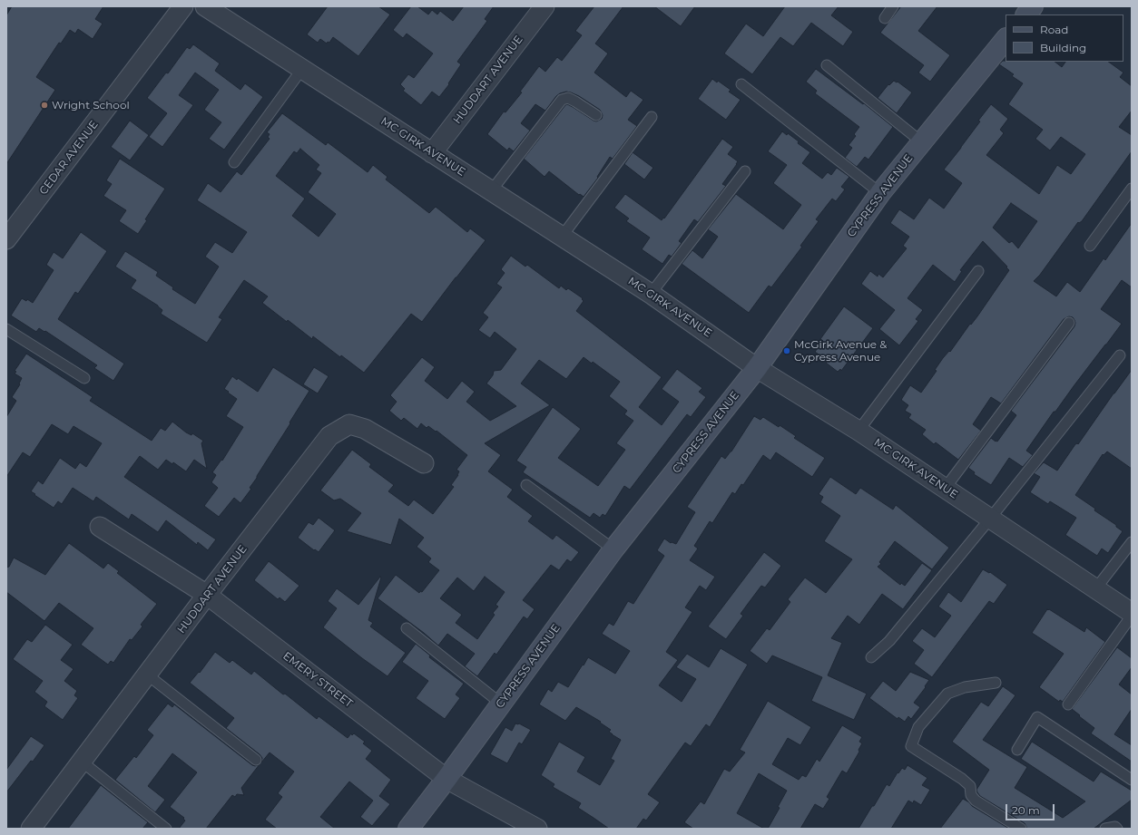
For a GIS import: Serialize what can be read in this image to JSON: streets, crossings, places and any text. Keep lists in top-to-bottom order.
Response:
{
  "streets": {
    "street": [
      "HUDDART AVENUE",
      "MC GIRK AVENUE",
      "CEDAR AVENUE",
      "CYPRESS AVENUE",
      "EMERY STREET"
    ]
  },
  "crossings": [
    ["HUDDART AVENUE", "MC GIRK AVENUE"],
    ["HUDDART AVENUE", "EMERY STREET"],
    ["MC GIRK AVENUE", "CYPRESS AVENUE"],
    ["CYPRESS AVENUE", "EMERY STREET"]
  ],
  "places": ["Wright School", "McGirk Avenue & Cypress Avenue"],
  "legend": ["Road", "Building"],
  "scale_bar": "20 m"
}
